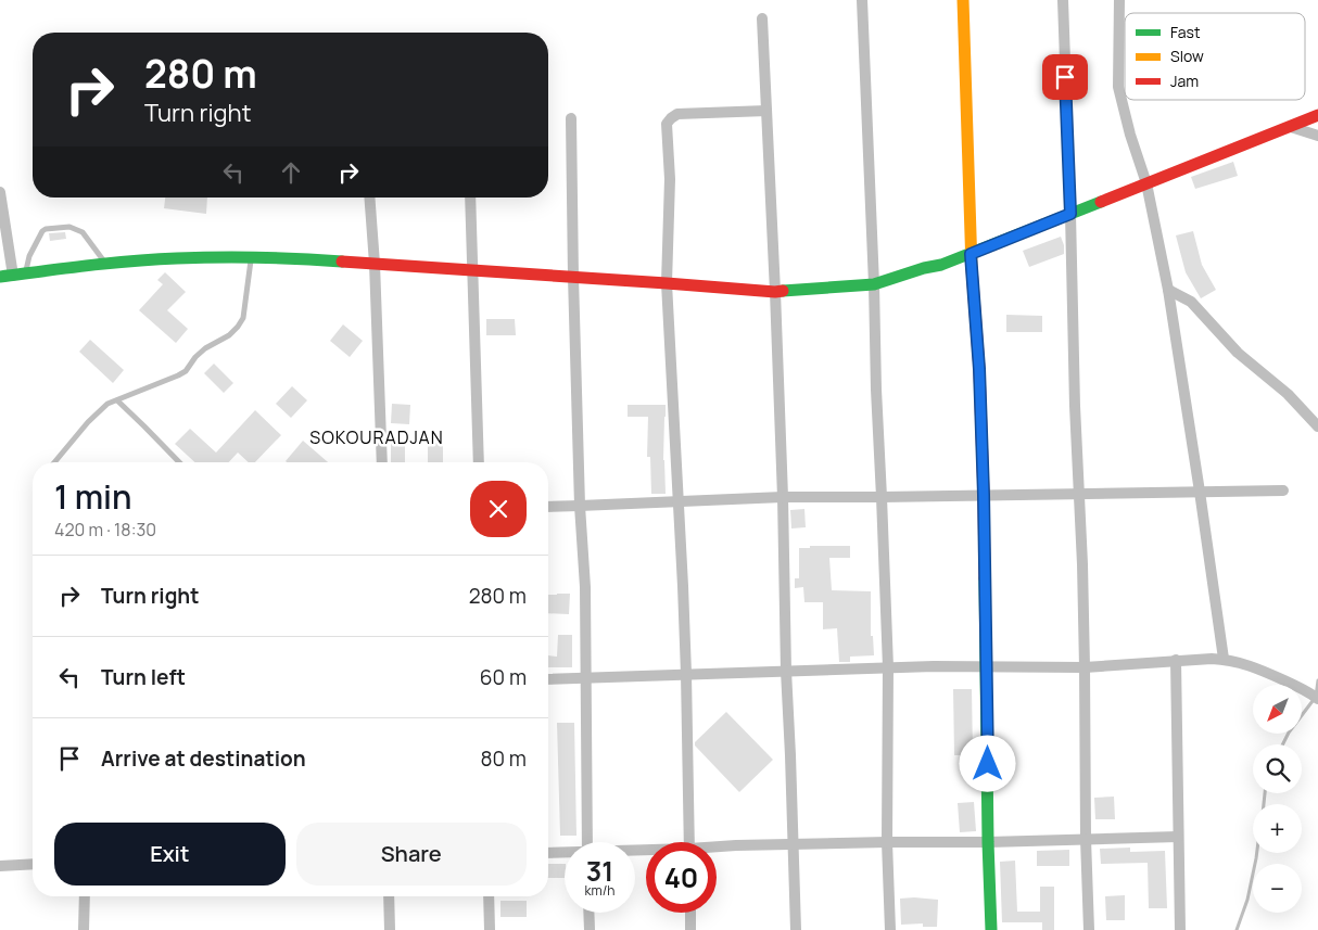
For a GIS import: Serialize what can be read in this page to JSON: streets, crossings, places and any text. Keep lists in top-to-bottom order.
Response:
{
  "districts": ["SOKOURADJAN"],
  "legend": ["Fast", "Slow", "Jam"],
  "north": "bottom left",
  "page": {
    "turn": ["280 m", "Turn right"],
    "heading": ["1 min", "420 m · 18:30"],
    "list": [
      {
        "name": "Turn right",
        "value": "280 m"
      },
      {
        "name": "Turn left",
        "value": "60 m"
      },
      {
        "name": "Arrive at destination",
        "value": "80 m"
      }
    ],
    "map_buttons": ["+", "−"],
    "buttons": ["Exit", "Share"],
    "speed": "31 km/h",
    "limit": "40"
  }
}
